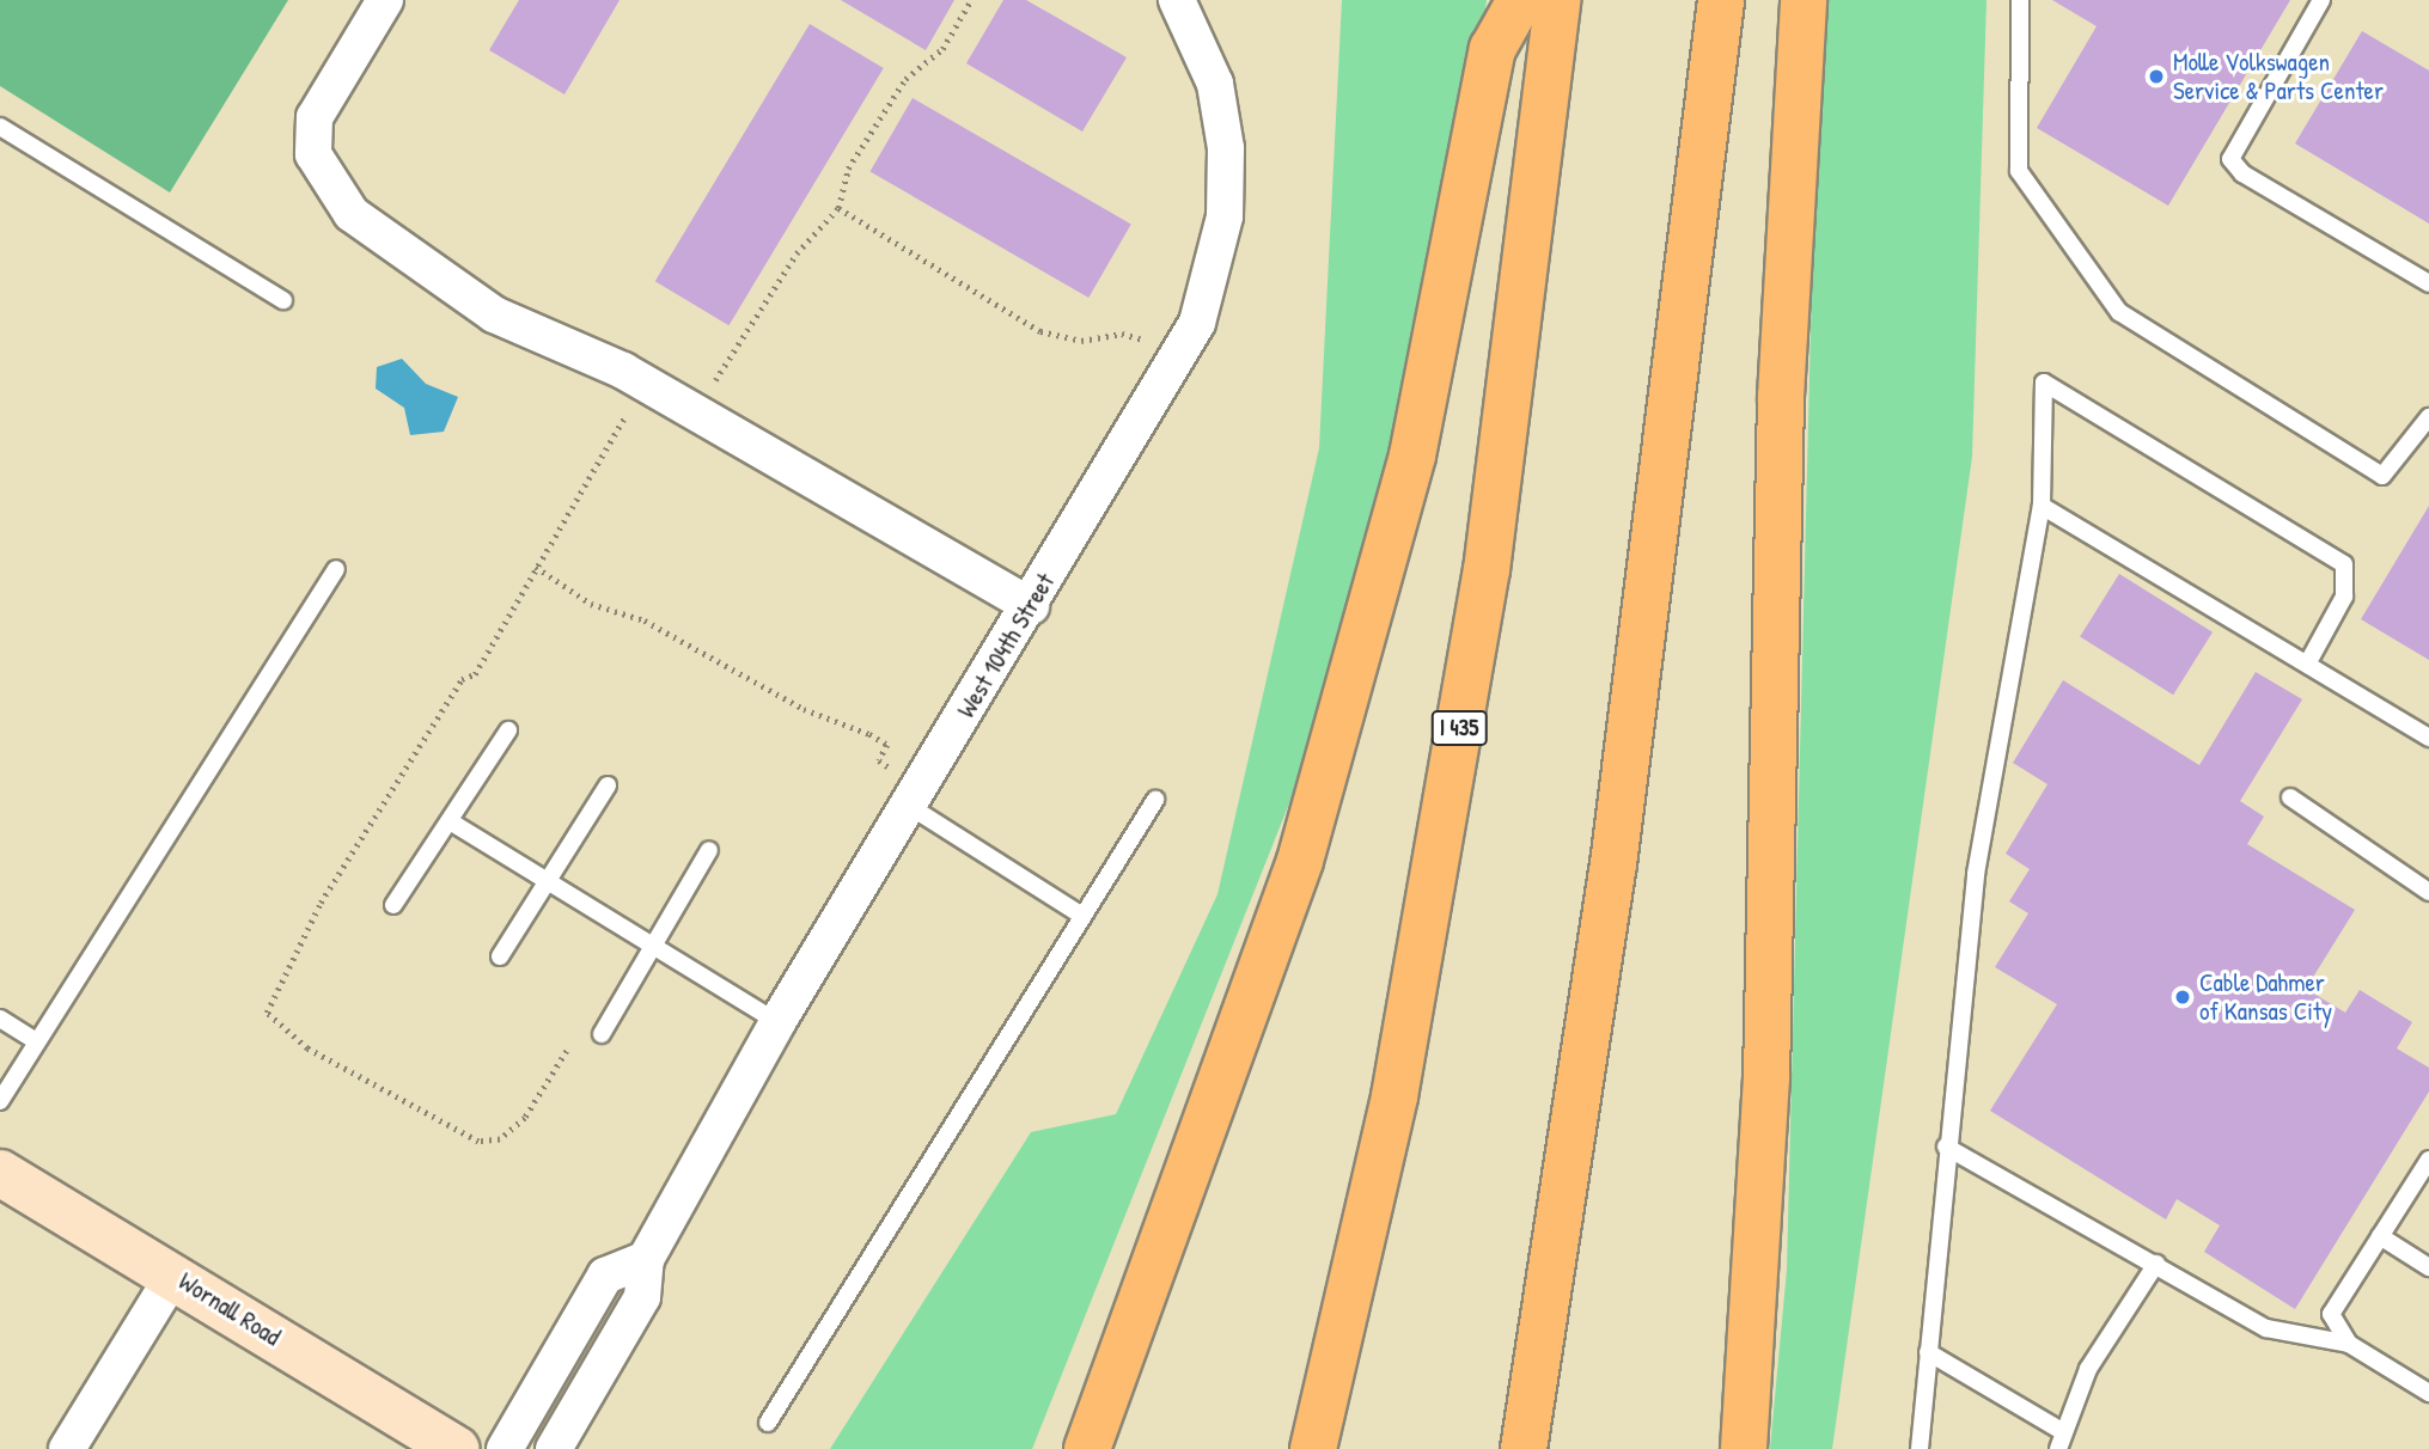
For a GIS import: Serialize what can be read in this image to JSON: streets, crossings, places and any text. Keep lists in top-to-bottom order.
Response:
{
  "streets": {
    "highway": ["I 435"],
    "main road": ["Wornall Road"],
    "street": ["West 104th Street"]
  },
  "places": ["Molle Volkswagen Service & Parts Center", "Cable Dahmer of Kansas City"]
}
